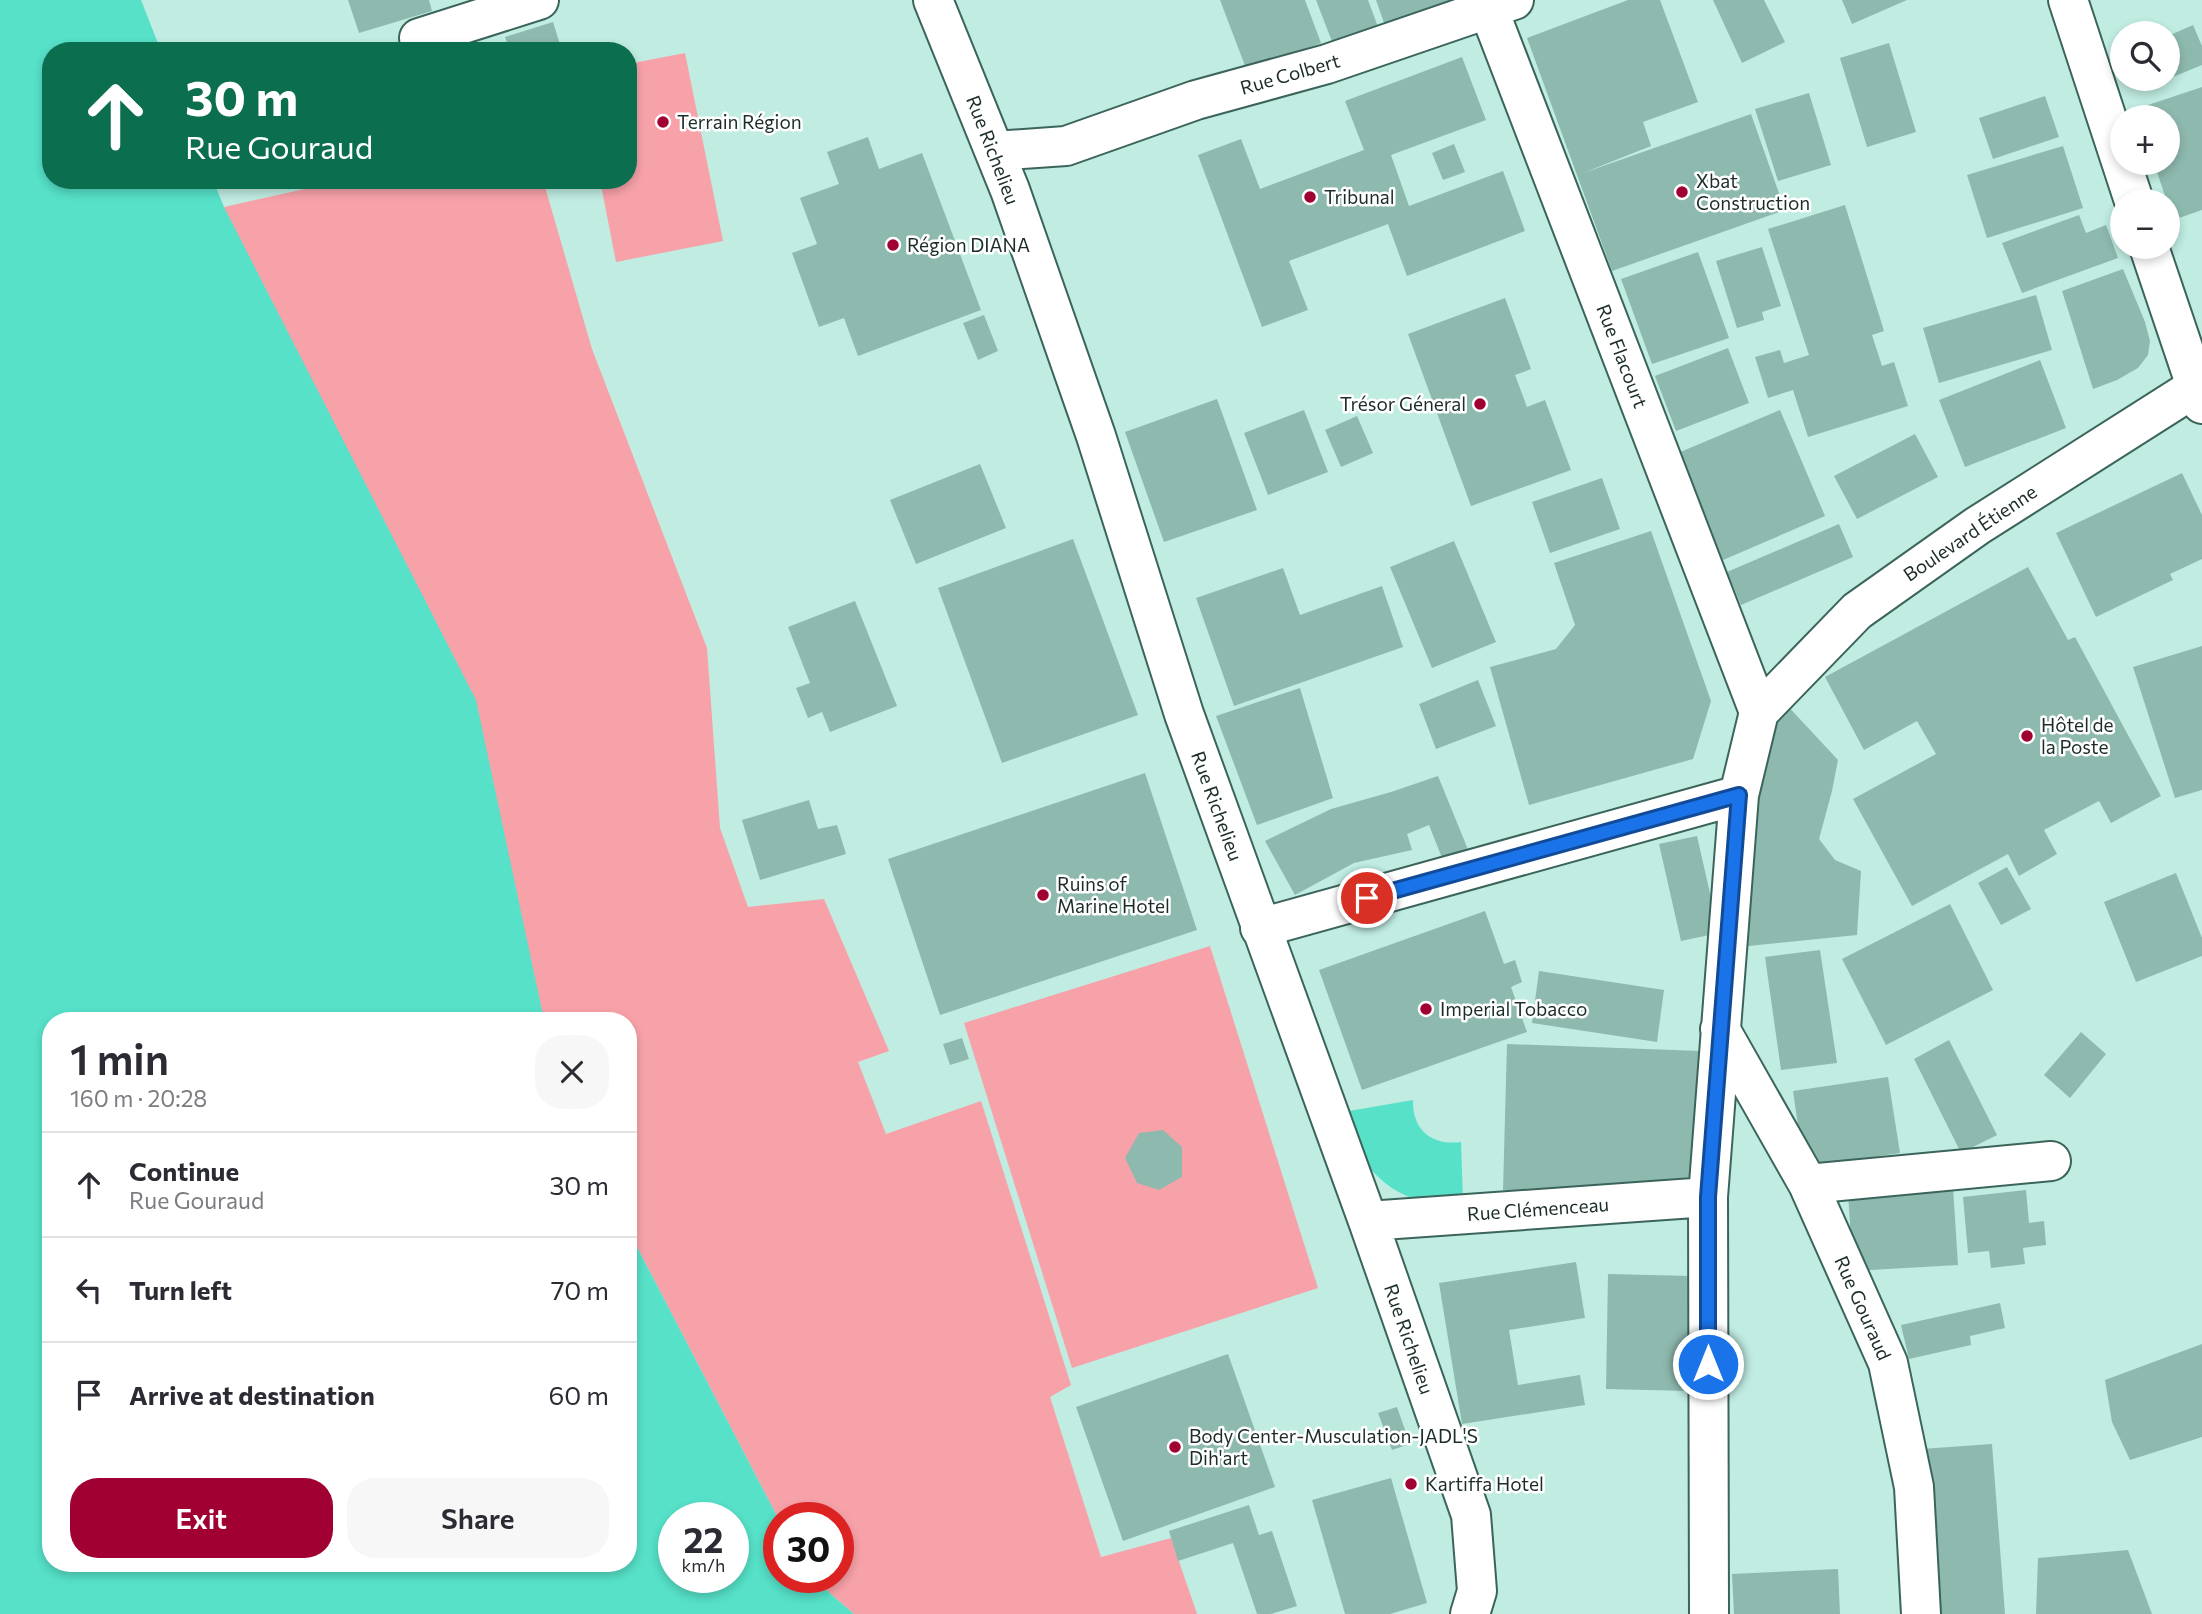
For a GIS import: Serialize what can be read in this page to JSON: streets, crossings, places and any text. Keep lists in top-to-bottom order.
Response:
{
  "streets": {
    "street": [
      "Rue Colbert",
      "Rue Richelieu",
      "Rue Flacourt",
      "Boulevard Étienne",
      "Rue Clémenceau",
      "Rue Gouraud"
    ]
  },
  "crossings": [
    ["Rue Colbert", "Rue Richelieu"],
    ["Rue Colbert", "Rue Flacourt"],
    ["Rue Richelieu", "Rue Clémenceau"],
    ["Rue Flacourt", "Boulevard Étienne"]
  ],
  "places": [
    "Terrain Région",
    "Xbat Construction",
    "Tribunal",
    "Région DIANA",
    "Trésor Géneral",
    "Hôtel de la Poste",
    "Ruins of Marine Hotel",
    "Imperial Tobacco",
    "Body Center-Musculation-JADL'S Dih'art",
    "Kartiffa Hotel"
  ],
  "page": {
    "map_buttons": ["+", "−"],
    "turn": ["30 m", "Rue Gouraud"],
    "heading": ["1 min", "160 m · 20:28"],
    "list": [
      {
        "name": "Continue",
        "note": "Rue Gouraud",
        "value": "30 m"
      },
      {
        "name": "Turn left",
        "value": "70 m"
      },
      {
        "name": "Arrive at destination",
        "value": "60 m"
      }
    ],
    "buttons": ["Exit", "Share"],
    "speed": "22 km/h",
    "limit": "30"
  }
}
